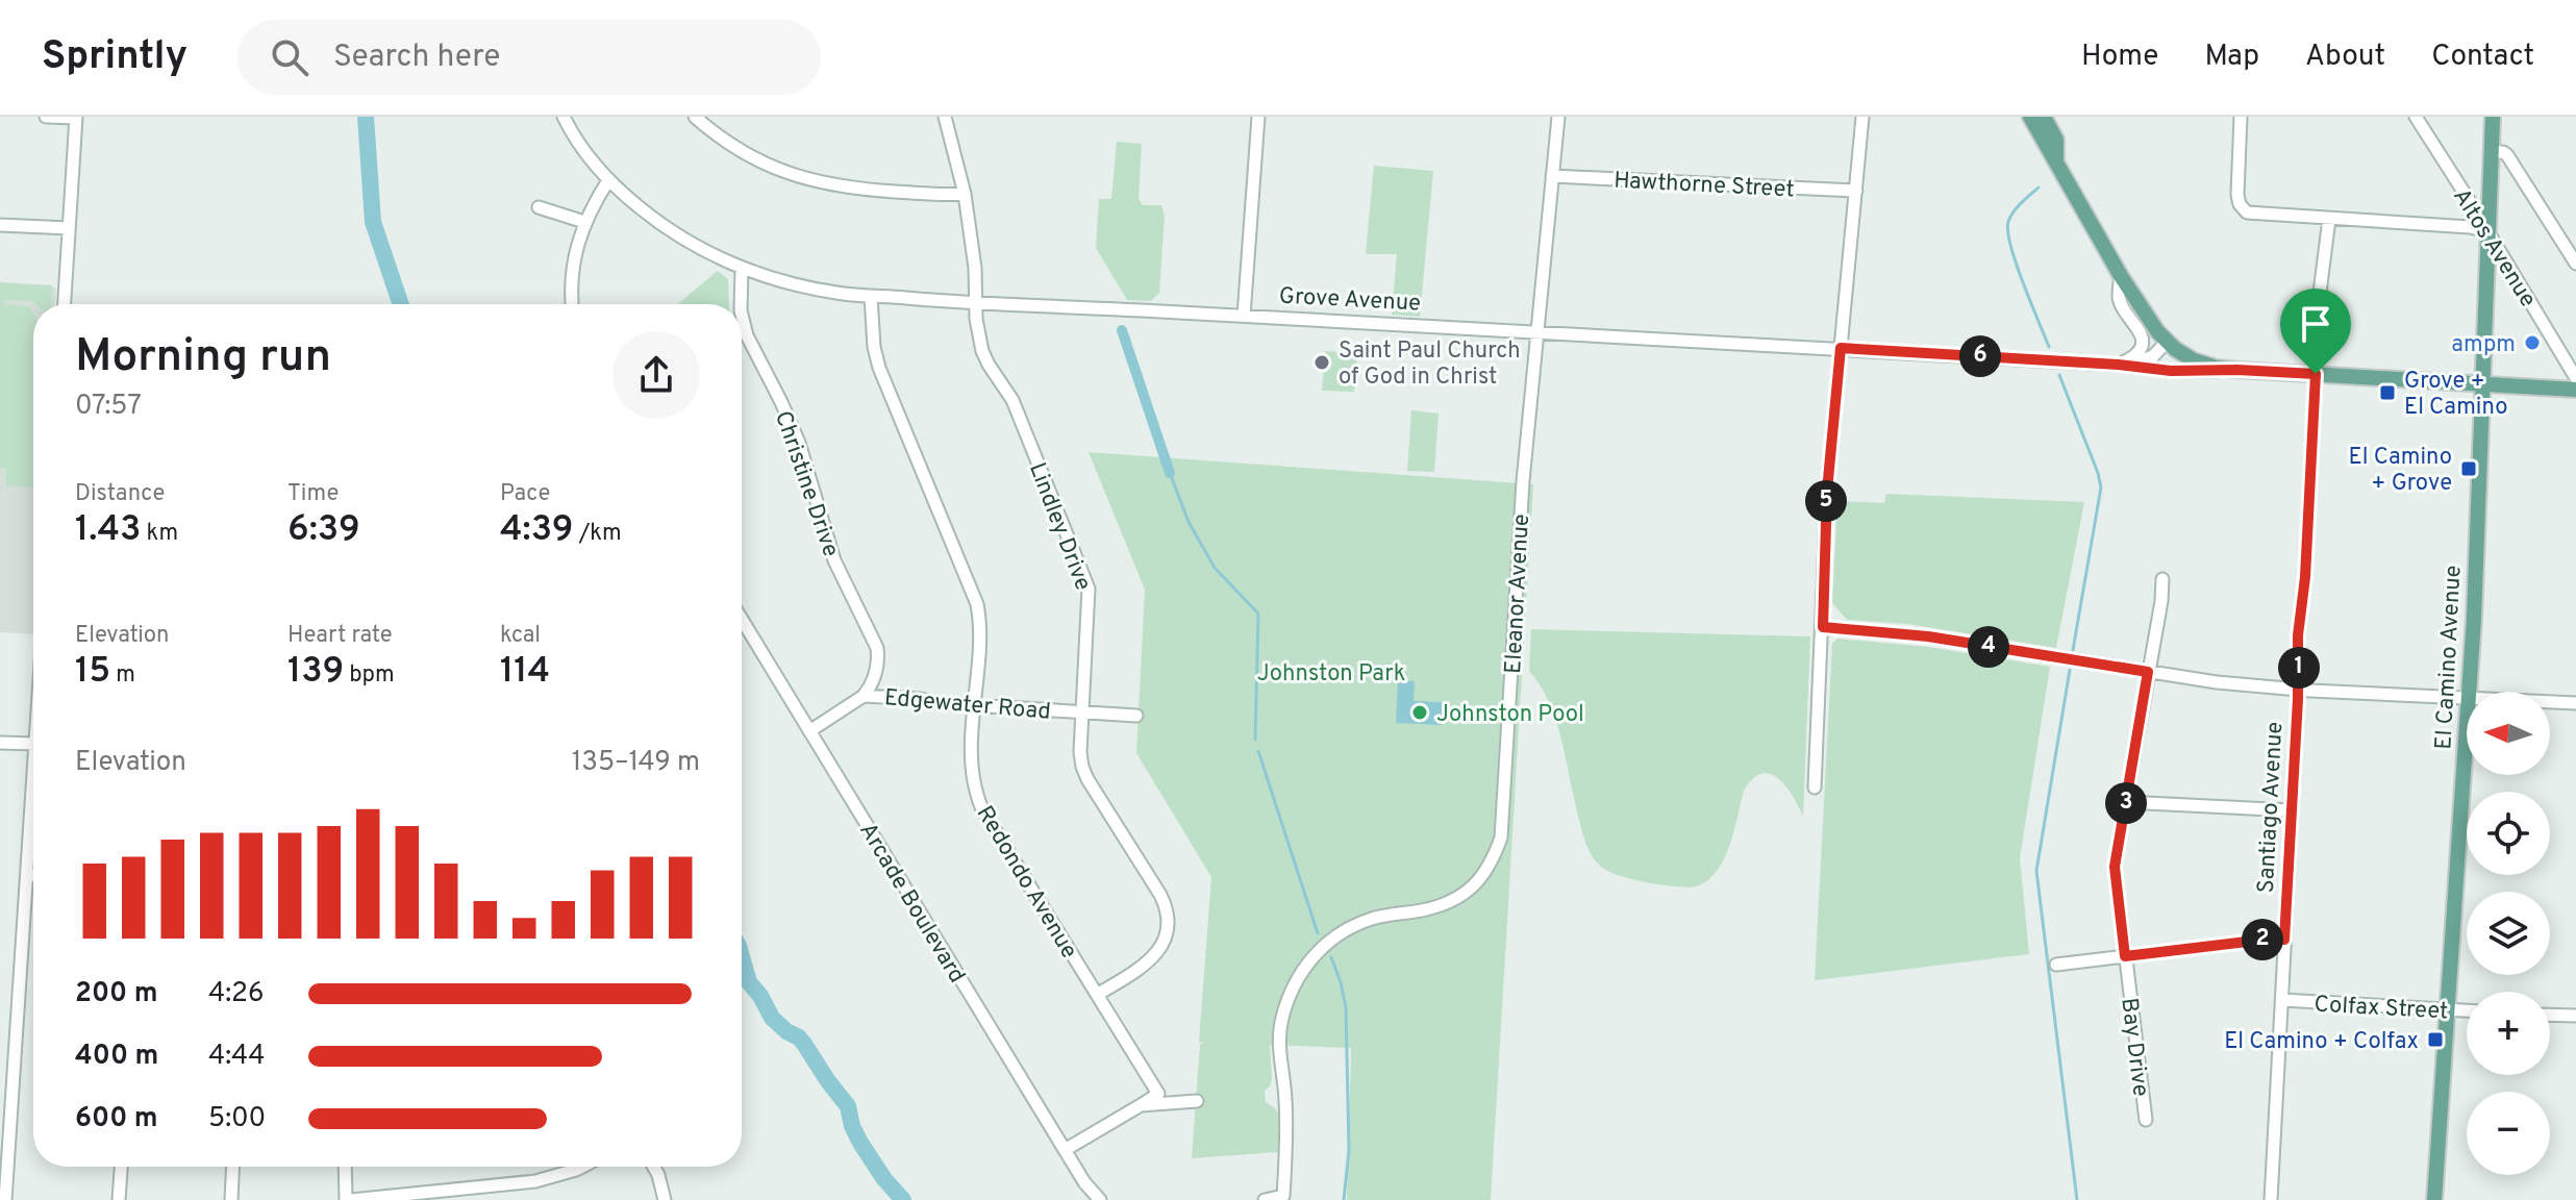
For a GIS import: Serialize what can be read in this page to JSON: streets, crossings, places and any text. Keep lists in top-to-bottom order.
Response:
{
  "streets": {
    "main road": ["Grove Avenue", "El Camino Avenue"],
    "street": [
      "Hawthorne Street",
      "Altos Avenue",
      "Christine Drive",
      "Lindley Drive",
      "Eleanor Avenue",
      "Edgewater Road",
      "Santiago Avenue",
      "Redondo Avenue",
      "Arcade Boulevard",
      "Colfax Street",
      "Bay Drive"
    ]
  },
  "crossings": [
    ["Hawthorne Street", "Eleanor Avenue"],
    ["Altos Avenue", "El Camino Avenue"],
    ["Grove Avenue", "Christine Drive"],
    ["Grove Avenue", "Lindley Drive"],
    ["Grove Avenue", "Eleanor Avenue"],
    ["Grove Avenue", "El Camino Avenue"],
    ["Grove Avenue", "Santiago Avenue"],
    ["Grove Avenue", "Redondo Avenue"],
    ["Christine Drive", "Edgewater Road"],
    ["Lindley Drive", "Edgewater Road"],
    ["Lindley Drive", "Redondo Avenue"],
    ["El Camino Avenue", "Colfax Street"],
    ["Edgewater Road", "Redondo Avenue"],
    ["Edgewater Road", "Arcade Boulevard"],
    ["Santiago Avenue", "Colfax Street"]
  ],
  "parks": ["Johnston Park"],
  "places": {
    "other": ["ampm", "Saint Paul Church of God in Christ", "Johnston Pool"],
    "transit": ["Grove + El Camino", "El Camino + Grove", "El Camino + Colfax"]
  },
  "north": "left",
  "page": {
    "header": "Sprintly",
    "search": "Search here",
    "nav": [
      "Home",
      "Map",
      "About",
      "Contact"
    ],
    "heading": ["Morning run", "07:57"],
    "pins": [
      "6",
      "5",
      "4",
      "1",
      "3",
      "2"
    ],
    "stats": [
      ["Distance", "1.43 km"],
      ["Time", "6:39"],
      ["Pace", "4:39 /km"],
      ["Elevation", "15 m"],
      ["Heart rate", "139 bpm"],
      ["kcal", "114"]
    ],
    "map_buttons": ["+", "−"],
    "chart": ["Elevation", "135–149 m"],
    "list": [
      {
        "name": "200 m",
        "note": "4:26"
      },
      {
        "name": "400 m",
        "note": "4:44"
      },
      {
        "name": "600 m",
        "note": "5:00"
      }
    ]
  }
}
